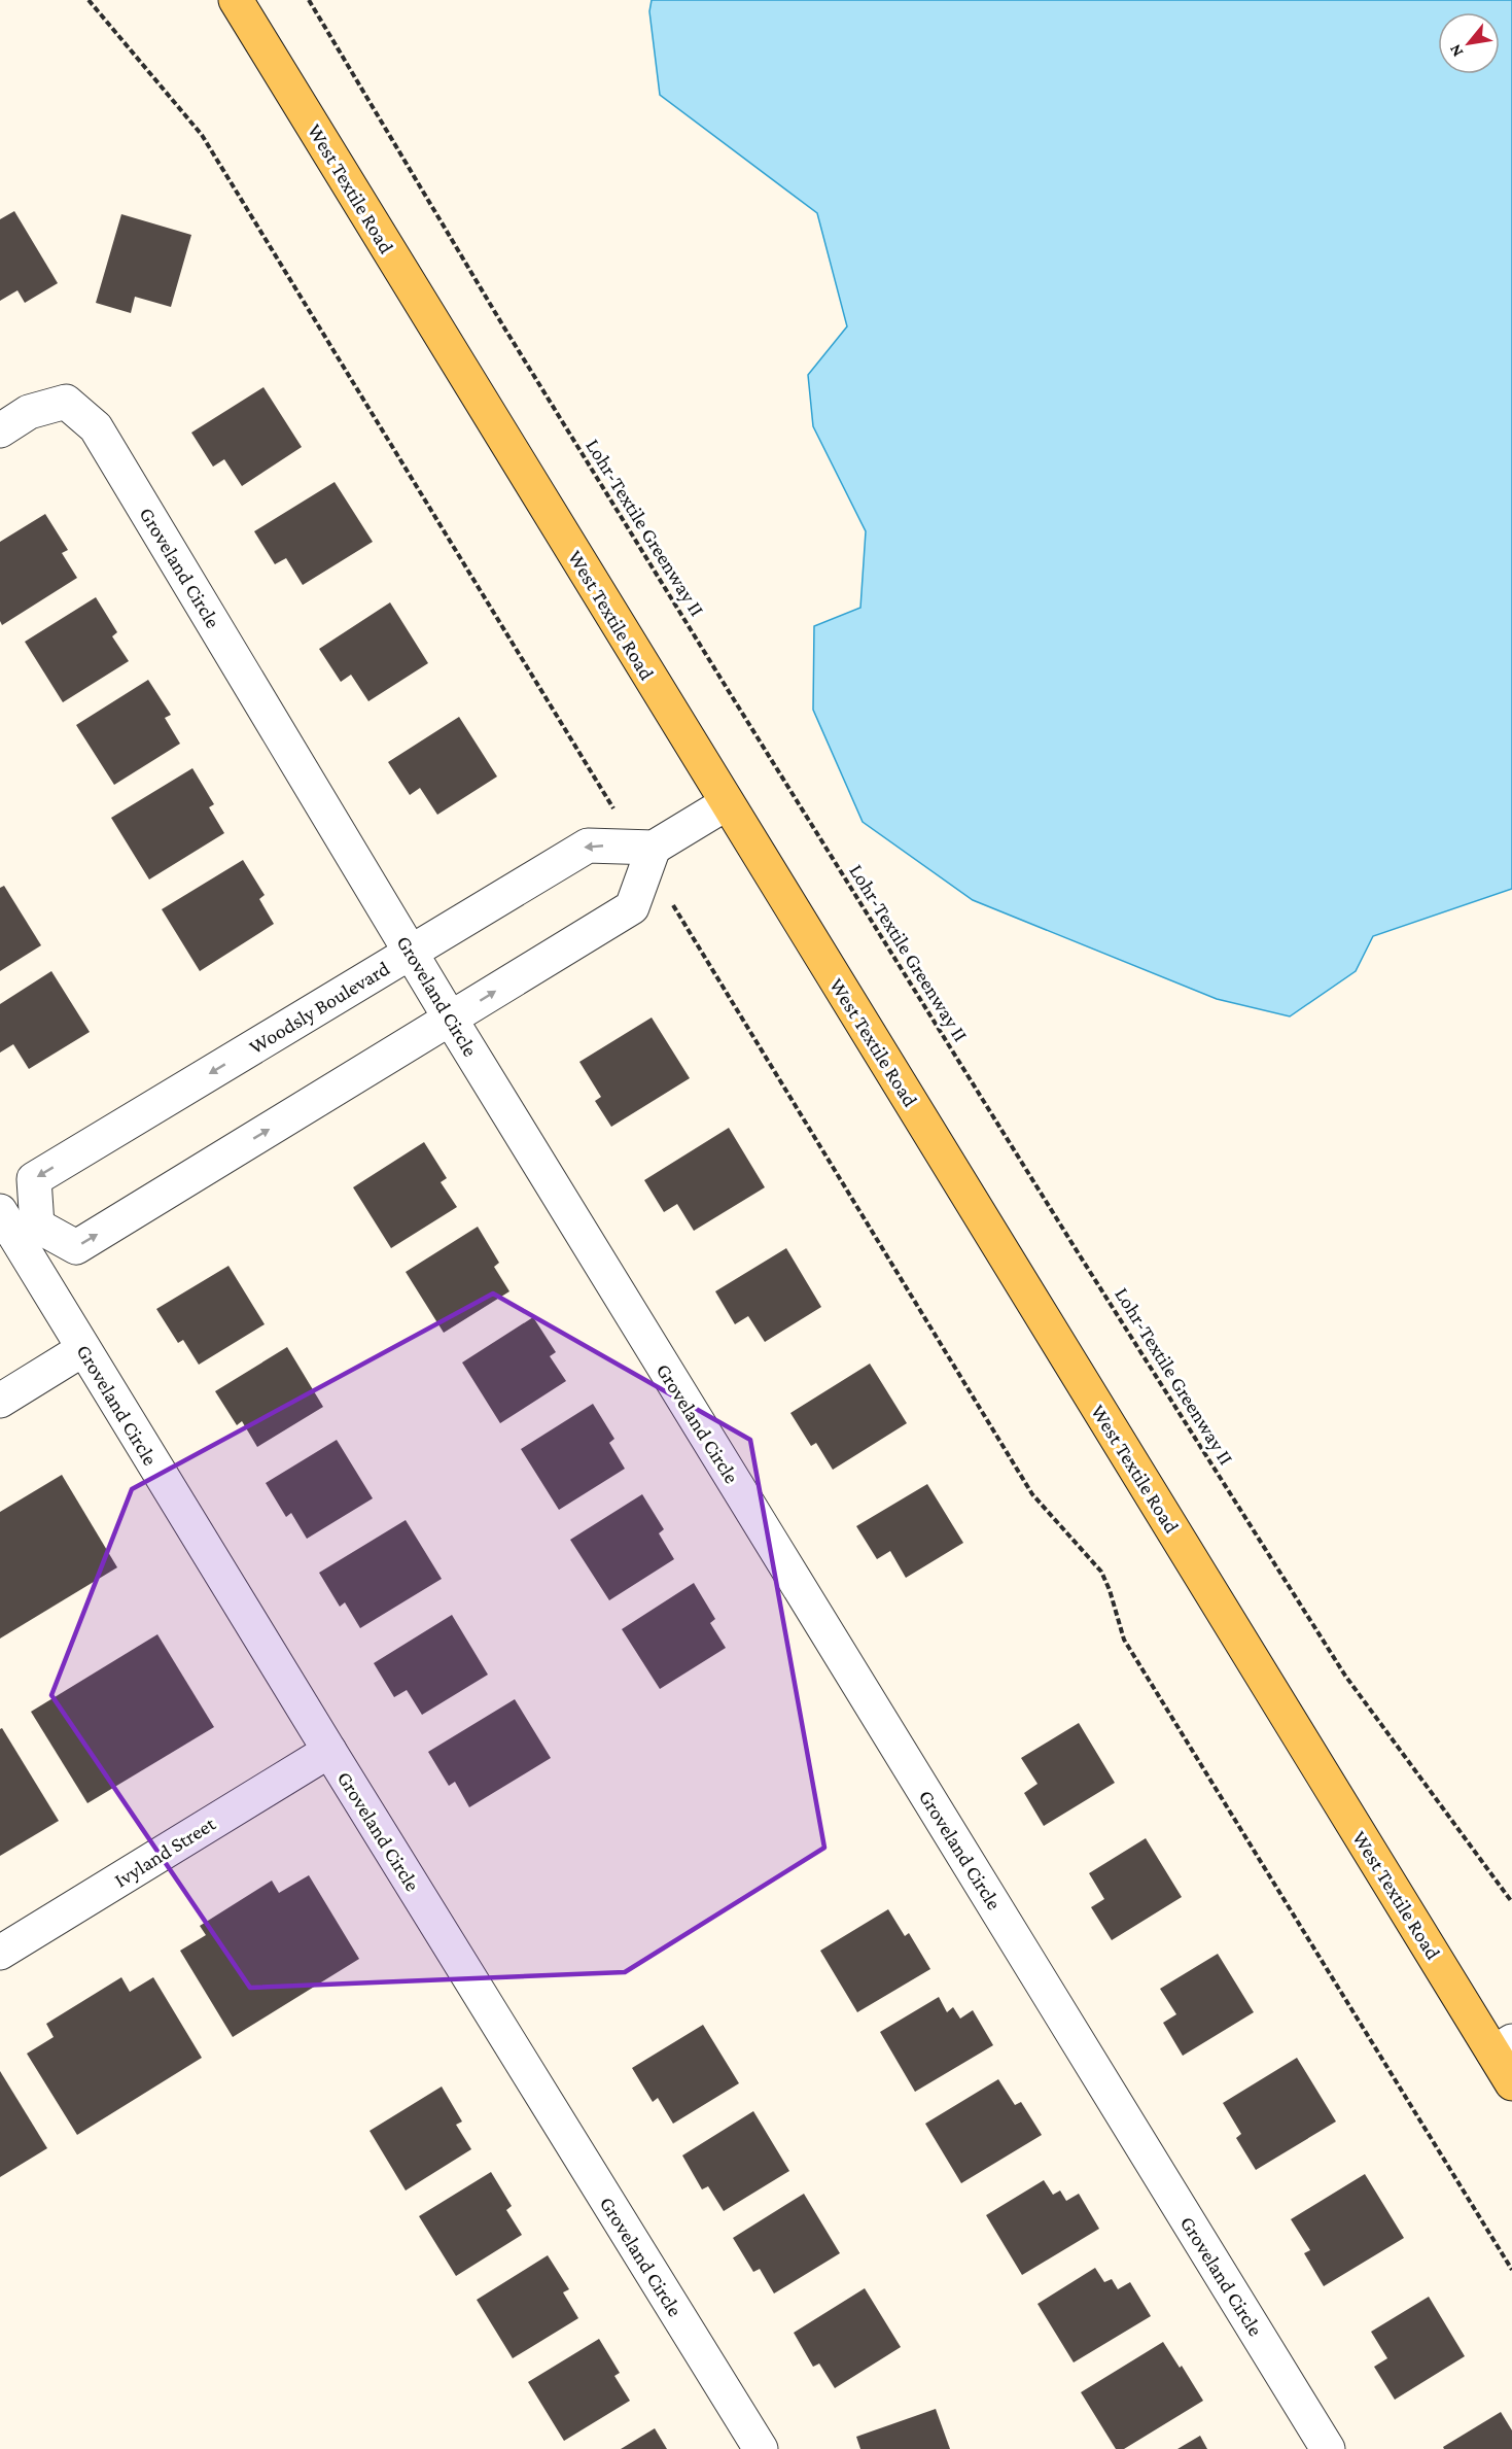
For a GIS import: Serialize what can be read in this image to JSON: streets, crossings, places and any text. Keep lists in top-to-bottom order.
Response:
{
  "streets": {
    "main road": ["West Textile Road"],
    "street": ["Groveland Circle", "Woodsly Boulevard", "Ivyland Street"],
    "path": ["Lohr-Textile Greenway II"]
  },
  "crossings": [
    ["Groveland Circle", "Woodsly Boulevard"],
    ["Groveland Circle", "Ivyland Street"]
  ],
  "north": "bottom left"
}
